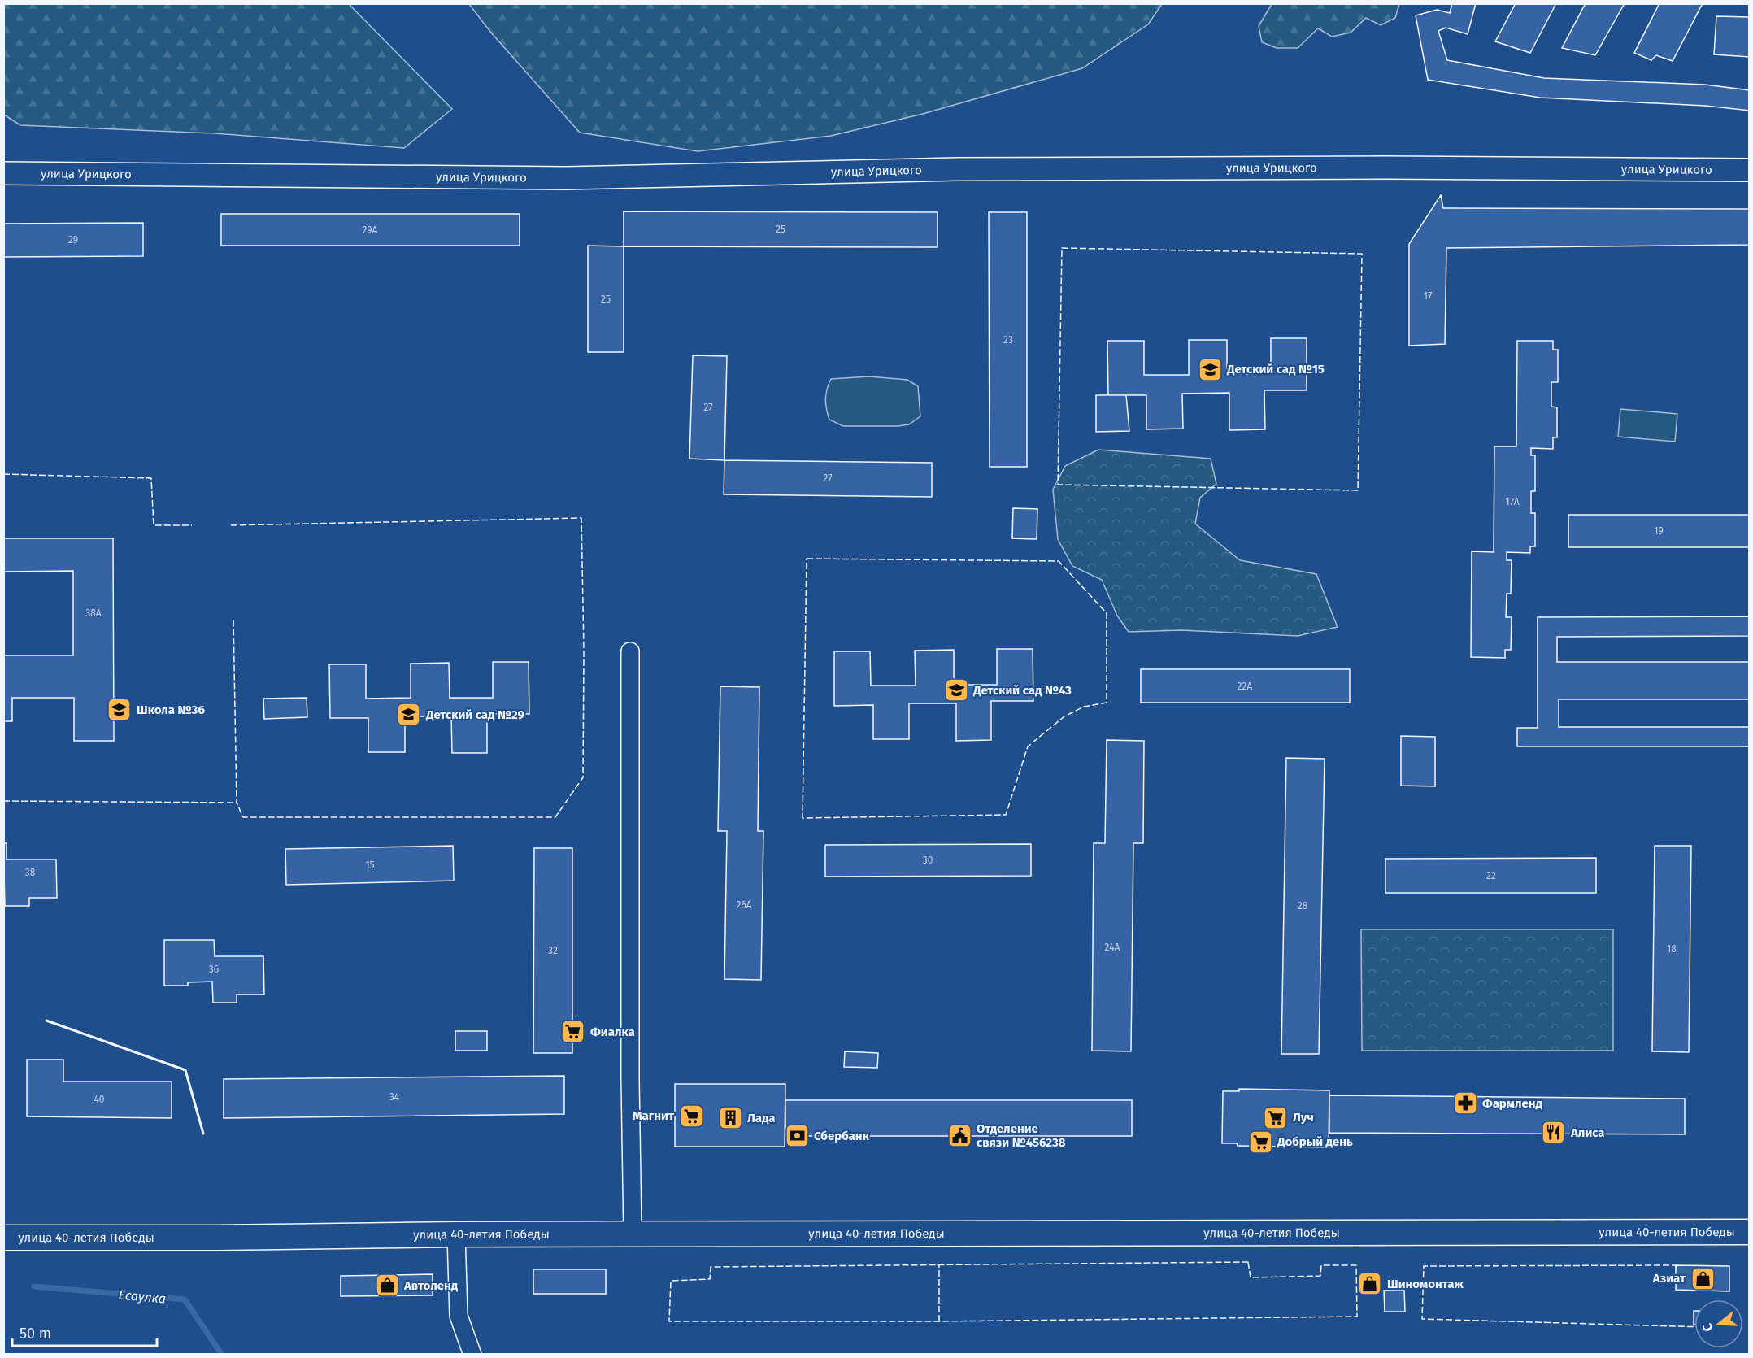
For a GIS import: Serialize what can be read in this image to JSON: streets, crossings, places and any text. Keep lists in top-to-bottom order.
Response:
{
  "streets": {
    "main road": ["улица 40-летия Победы"],
    "street": ["улица Урицкого"]
  },
  "water": ["Есаулка"],
  "places": {
    "school or university": [
      "Детский сад №15",
      "Детский сад №43",
      "Школа №36",
      "Детский сад №29"
    ],
    "supermarket": [
      "Фиалка",
      "Магнит",
      "Луч",
      "Добрый день"
    ],
    "pharmacy": ["Фармленд"],
    "building": ["Лада"],
    "restaurant": ["Алиса"],
    "bank": ["Сбербанк"],
    "public building": ["Отделение связи №456238"],
    "shop": ["Азиат", "Шиномонтаж", "Автоленд"]
  },
  "house_numbers": [
    "25",
    "29А",
    "29",
    "17",
    "25",
    "23",
    "27",
    "27",
    "17А",
    "19",
    "38А",
    "22А",
    "30",
    "15",
    "38",
    "22",
    "26А",
    "28",
    "24А",
    "18",
    "32",
    "36",
    "34",
    "40"
  ],
  "scale_bar": "50 m",
  "north": "left"
}
